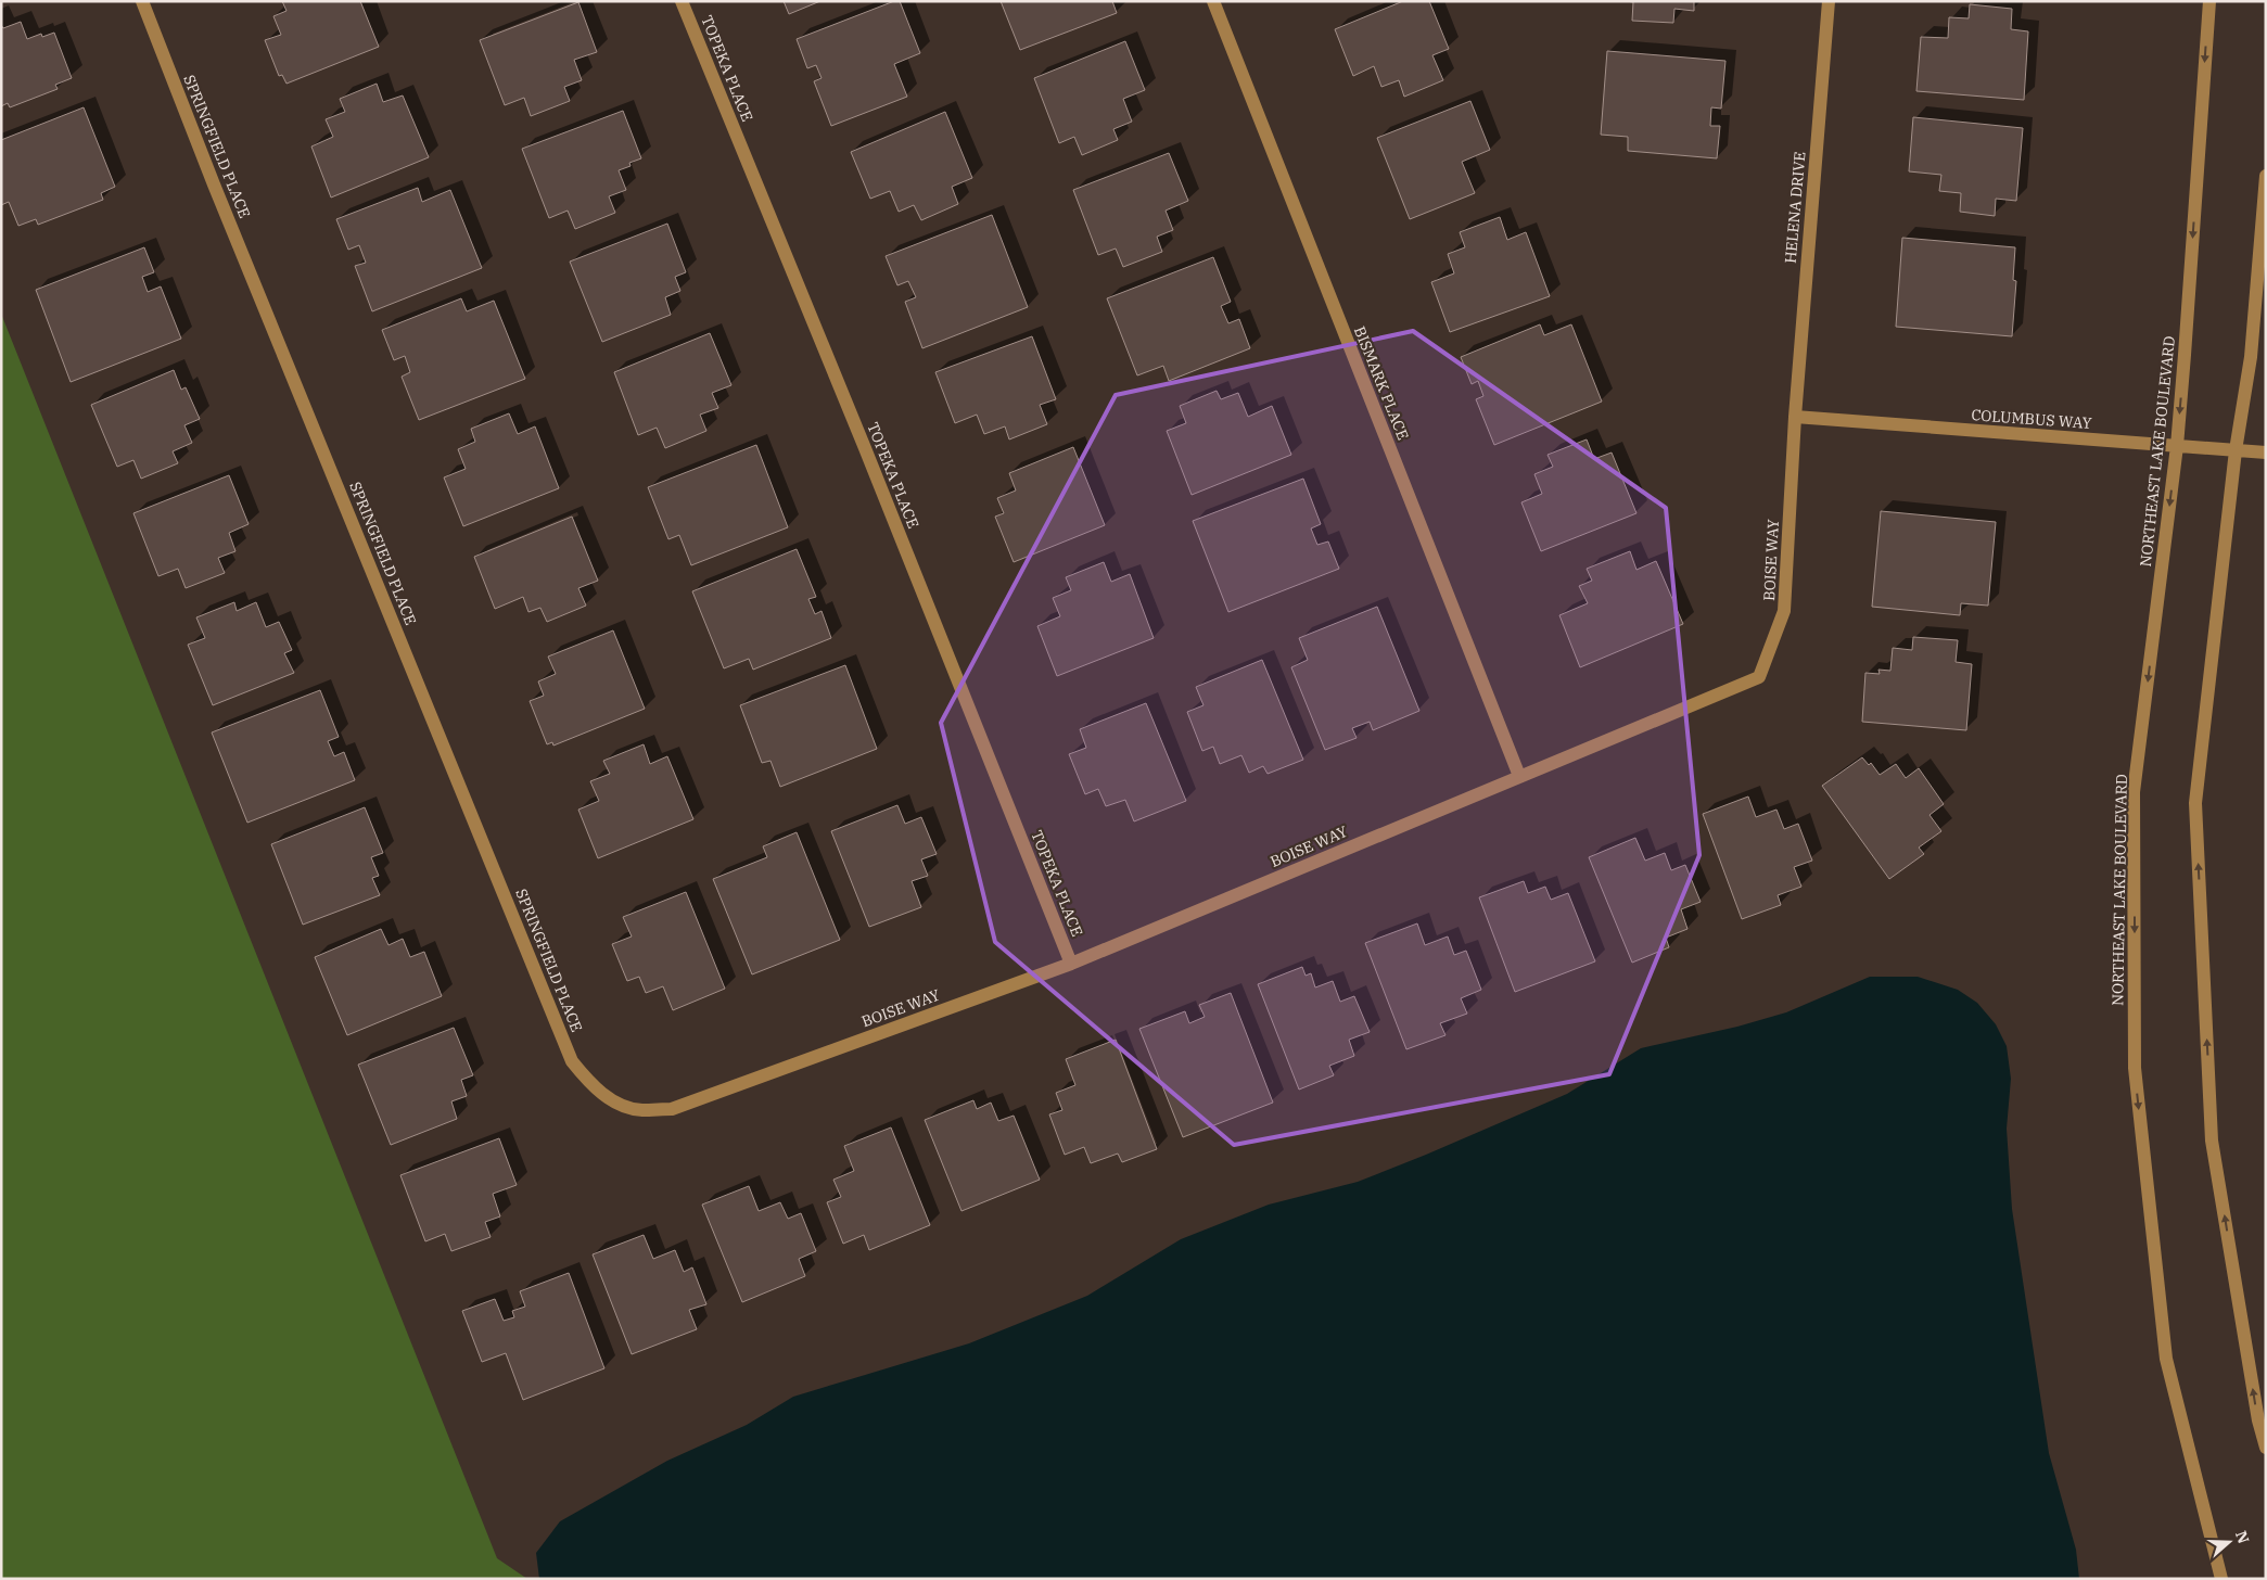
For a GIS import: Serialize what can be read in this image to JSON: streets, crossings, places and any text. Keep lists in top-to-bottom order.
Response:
{
  "streets": {
    "street": [
      "TOPEKA PLACE",
      "SPRINGFIELD PLACE",
      "HELENA DRIVE",
      "BISMARK PLACE",
      "COLUMBUS WAY",
      "NORTHEAST LAKE BOULEVARD",
      "BOISE WAY"
    ]
  },
  "crossings": [
    ["TOPEKA PLACE", "BOISE WAY"],
    ["SPRINGFIELD PLACE", "BOISE WAY"],
    ["HELENA DRIVE", "COLUMBUS WAY"],
    ["HELENA DRIVE", "BOISE WAY"],
    ["BISMARK PLACE", "BOISE WAY"],
    ["COLUMBUS WAY", "NORTHEAST LAKE BOULEVARD"],
    ["COLUMBUS WAY", "BOISE WAY"]
  ],
  "north": "right"
}
